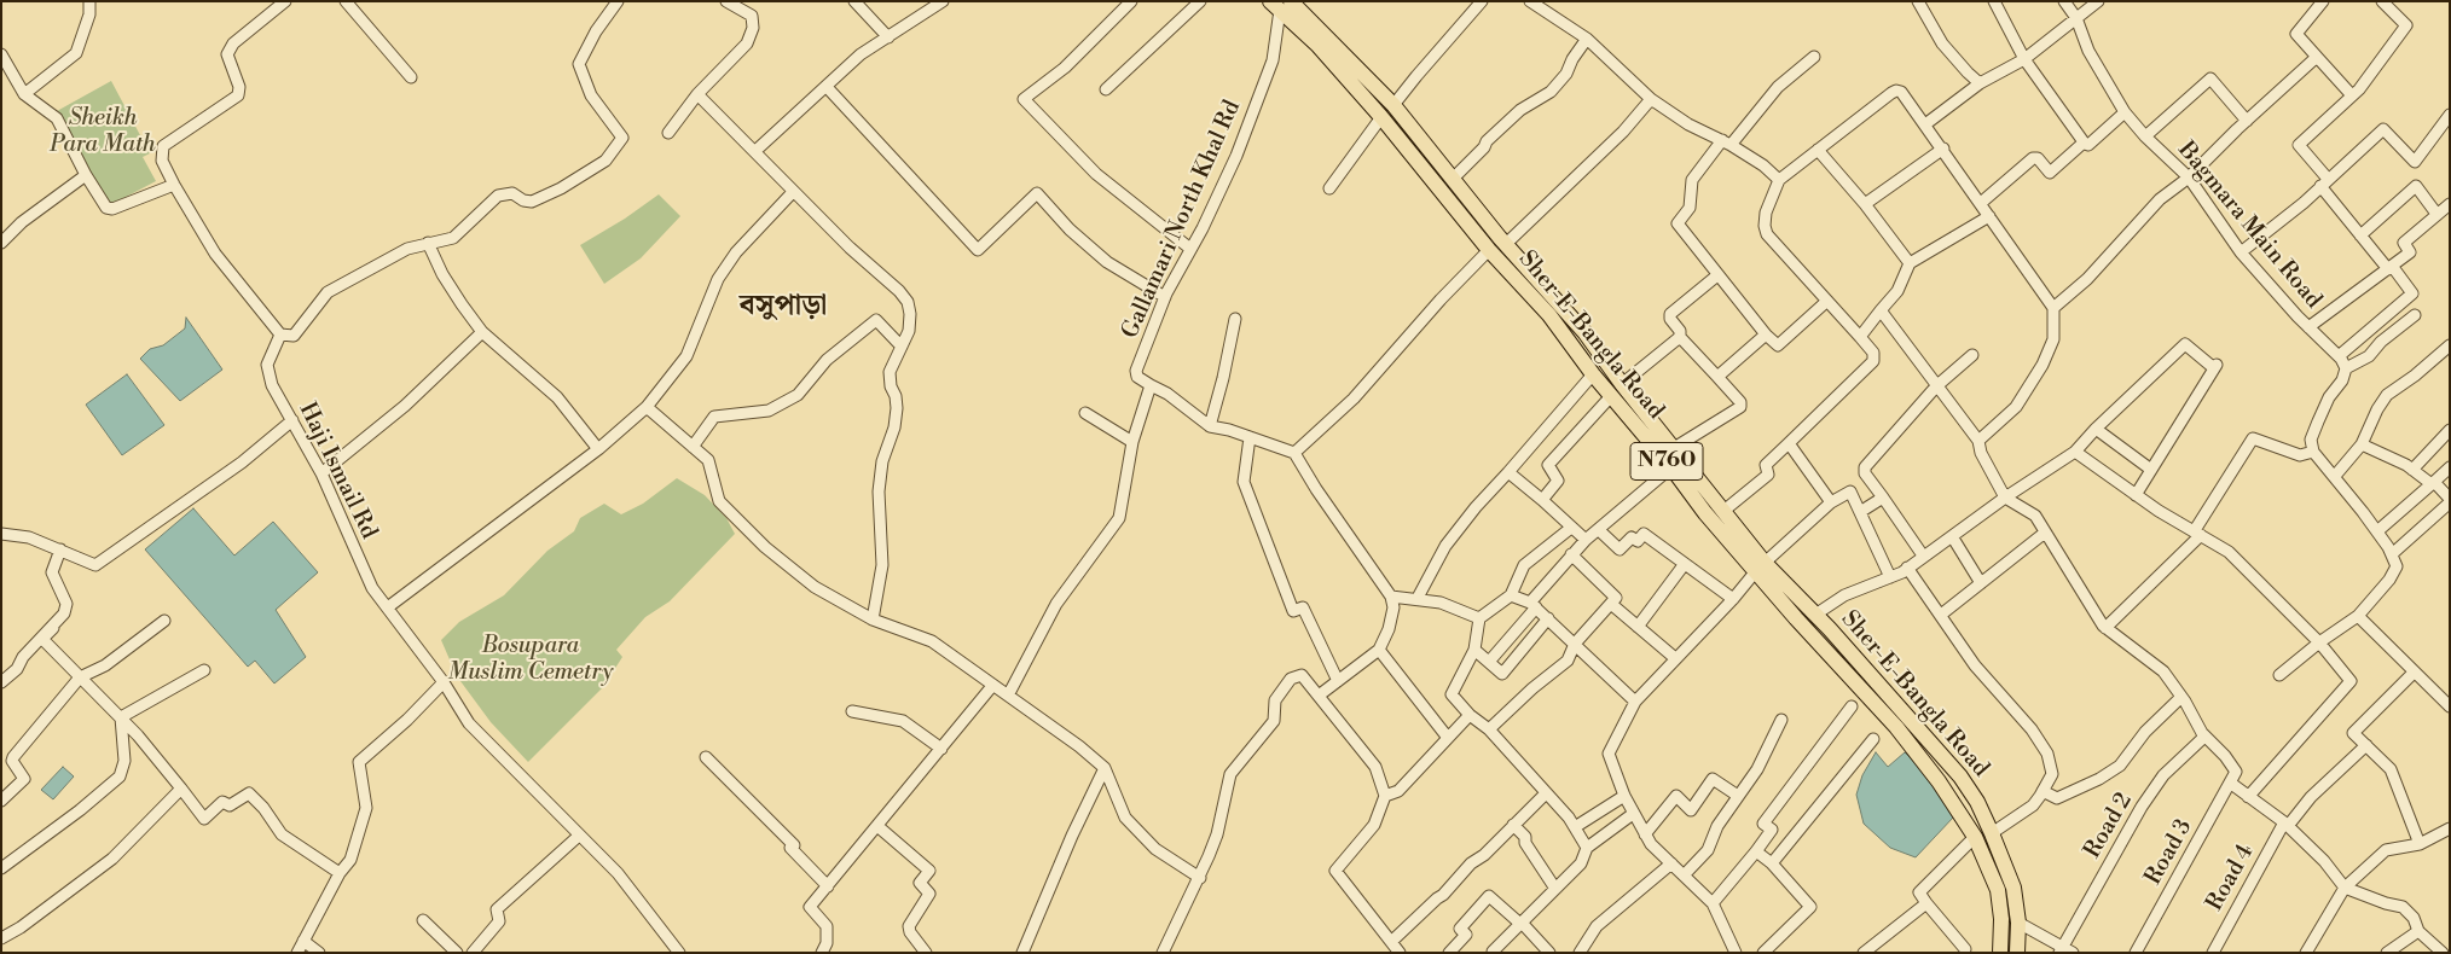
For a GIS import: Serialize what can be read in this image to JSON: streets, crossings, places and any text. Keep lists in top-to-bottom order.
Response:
{
  "streets": {
    "highway": ["Sher-E-Bangla Road", "N760"],
    "street": [
      "Gallamari North Khal Rd",
      "Bagmara Main Road",
      "Haji Ismail Rd",
      "Road 2",
      "Road 3",
      "Road 4"
    ]
  },
  "crossings": [
    ["Gallamari North Khal Rd", "Sher-E-Bangla Road"],
    ["Road 2", "Road 3"]
  ],
  "districts": ["বসুপাড়া"],
  "parks": ["Sheikh Para Math", "Bosupara Muslim Cemetry"]
}
